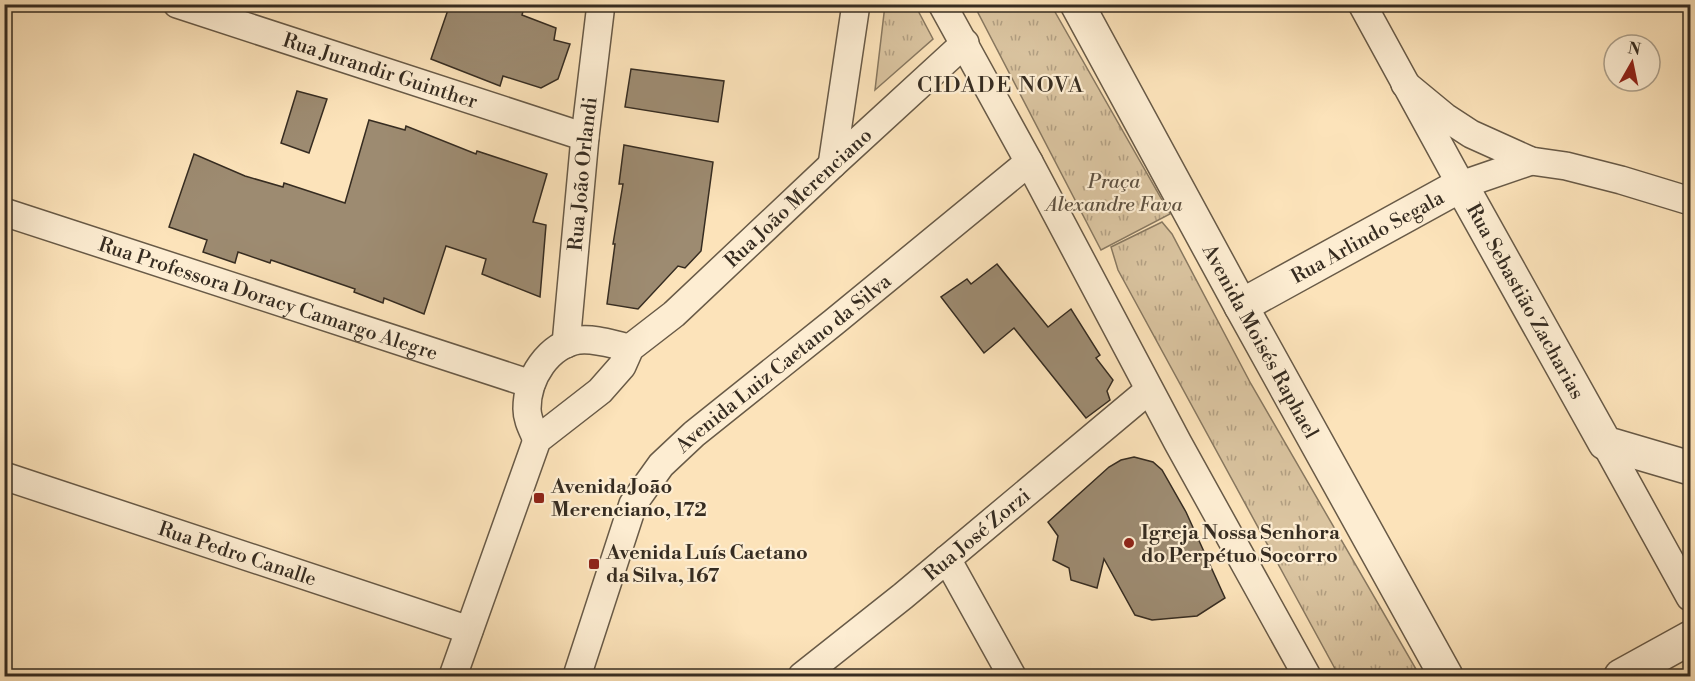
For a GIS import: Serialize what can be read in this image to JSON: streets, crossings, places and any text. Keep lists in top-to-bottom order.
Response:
{
  "streets": {
    "street": [
      "Rua Jurandir Guinther",
      "Rua João Orlandi",
      "Rua João Merenciano",
      "Rua Arlindo Segala",
      "Rua Professora Doracy Camargo Alegre",
      "Rua Sebastião Zacharias",
      "Avenida Moisés Raphael",
      "Avenida Luiz Caetano da Silva",
      "Rua José Zorzi",
      "Rua Pedro Canalle"
    ]
  },
  "crossings": [
    ["Rua Jurandir Guinther", "Rua João Orlandi"],
    ["Rua Arlindo Segala", "Rua Sebastião Zacharias"],
    ["Rua Arlindo Segala", "Avenida Moisés Raphael"]
  ],
  "districts": ["CIDADE NOVA"],
  "parks": ["Praça Alexandre Fava"],
  "places": {
    "transit": ["Avenida João Merenciano, 172", "Avenida Luís Caetano da Silva, 167"],
    "other": ["Igreja Nossa Senhora do Perpétuo Socorro"]
  },
  "north": "top"
}
